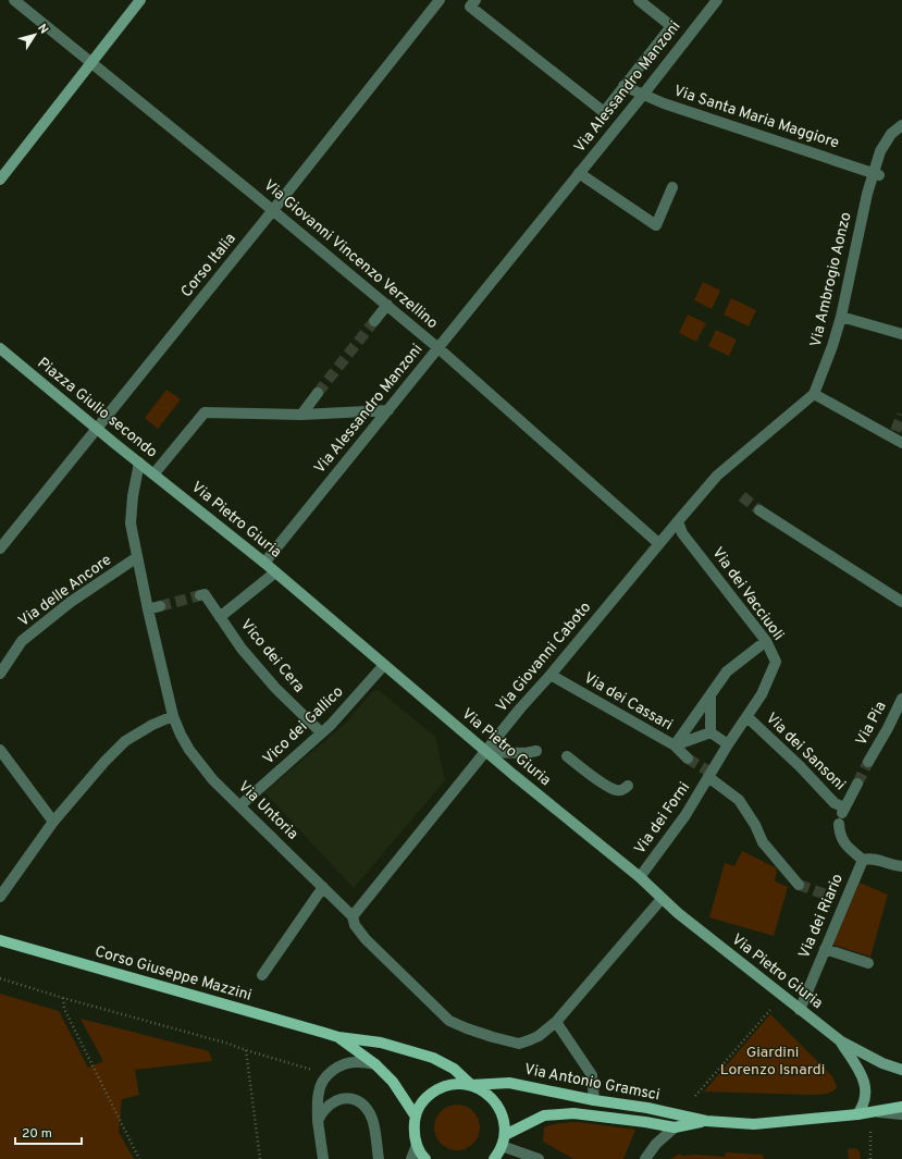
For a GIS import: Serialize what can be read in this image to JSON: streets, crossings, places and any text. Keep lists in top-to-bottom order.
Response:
{
  "streets": {
    "main road": ["Corso Giuseppe Mazzini", "Via Antonio Gramsci"],
    "street": [
      "Via Alessandro Manzoni",
      "Via Santa Maria Maggiore",
      "Via Giovanni Vincenzo Verzellino",
      "Corso Italia",
      "Via Ambrogio Aonzo",
      "Piazza Giulio secondo",
      "Via Pietro Giuria",
      "Via delle Ancore",
      "Via dei Vacciuoli",
      "Vico dei Cera",
      "Via Giovanni Caboto",
      "Via dei Cassari",
      "Via Pia",
      "Vico dei Gallico",
      "Via dei Sansoni",
      "Via Untoria",
      "Via dei Forni",
      "Via dei Riario"
    ]
  },
  "crossings": [
    ["Via Alessandro Manzoni", "Via Santa Maria Maggiore"],
    ["Via Alessandro Manzoni", "Via Giovanni Vincenzo Verzellino"],
    ["Via Alessandro Manzoni", "Via Pietro Giuria"],
    ["Via Santa Maria Maggiore", "Via Ambrogio Aonzo"],
    ["Via Giovanni Vincenzo Verzellino", "Corso Italia"],
    ["Via Giovanni Vincenzo Verzellino", "Via Giovanni Caboto"],
    ["Corso Italia", "Piazza Giulio secondo"],
    ["Via Ambrogio Aonzo", "Via dei Vacciuoli"],
    ["Via Ambrogio Aonzo", "Via Giovanni Caboto"],
    ["Piazza Giulio secondo", "Via Pietro Giuria"],
    ["Piazza Giulio secondo", "Via Untoria"],
    ["Via Pietro Giuria", "Via Giovanni Caboto"],
    ["Via Pietro Giuria", "Vico dei Gallico"],
    ["Via Pietro Giuria", "Via Untoria"],
    ["Via Pietro Giuria", "Via dei Forni"],
    ["Via Pietro Giuria", "Via dei Riario"],
    ["Via Pietro Giuria", "Via Antonio Gramsci"],
    ["Via delle Ancore", "Via Untoria"],
    ["Via dei Vacciuoli", "Via Giovanni Caboto"],
    ["Via dei Vacciuoli", "Via dei Sansoni"],
    ["Via dei Vacciuoli", "Via dei Forni"],
    ["Vico dei Cera", "Vico dei Gallico"],
    ["Via Giovanni Caboto", "Via dei Cassari"],
    ["Via Giovanni Caboto", "Via Untoria"],
    ["Vico dei Gallico", "Via Untoria"],
    ["Corso Giuseppe Mazzini", "Via Antonio Gramsci"]
  ],
  "parks": ["Giardini Lorenzo Isnardi"],
  "scale_bar": "20 m",
  "north": "top right"
}
